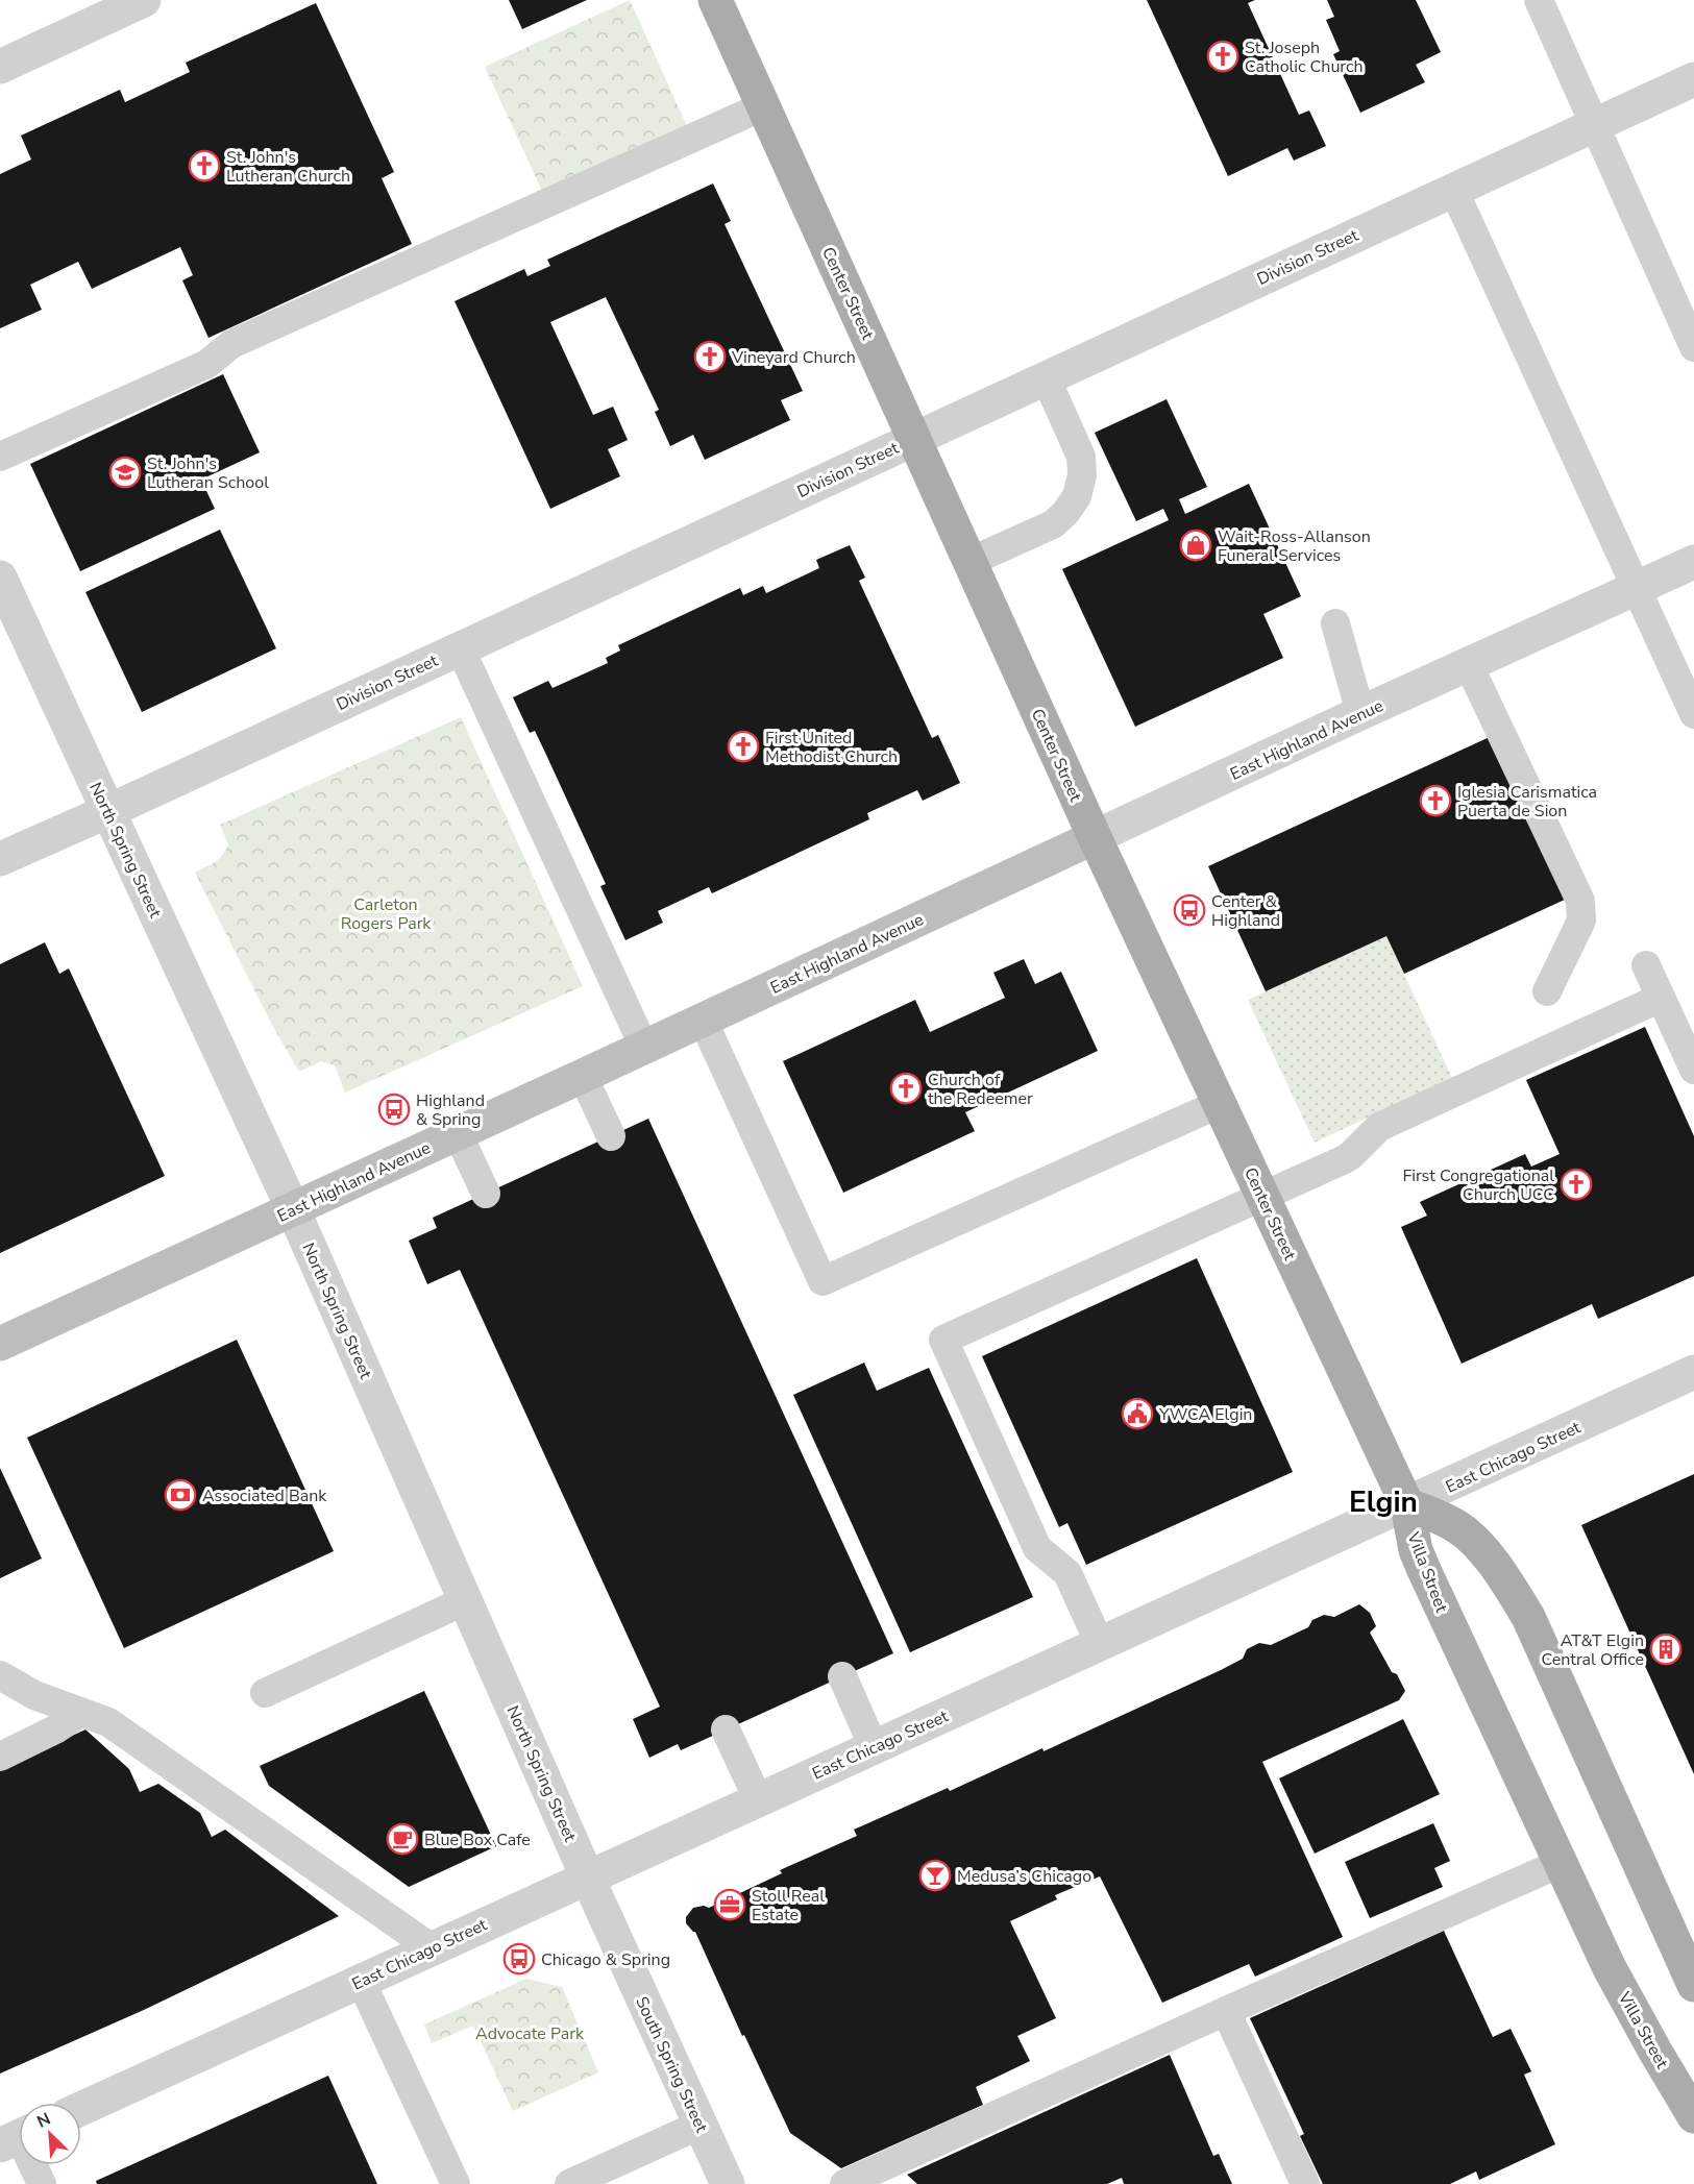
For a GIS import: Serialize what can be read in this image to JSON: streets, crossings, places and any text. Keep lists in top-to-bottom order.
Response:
{
  "streets": {
    "main road": ["Center Street", "East Highland Avenue", "Villa Street"],
    "street": [
      "Division Street",
      "North Spring Street",
      "East Chicago Street",
      "South Spring Street"
    ]
  },
  "crossings": [
    ["Division Street", "Center Street"],
    ["Division Street", "North Spring Street"],
    ["Center Street", "East Highland Avenue"],
    ["Center Street", "East Chicago Street"],
    ["Center Street", "Villa Street"],
    ["East Highland Avenue", "North Spring Street"],
    ["North Spring Street", "East Chicago Street"],
    ["North Spring Street", "South Spring Street"],
    ["East Chicago Street", "Villa Street"],
    ["East Chicago Street", "South Spring Street"]
  ],
  "districts": ["Elgin"],
  "parks": ["Carleton Rogers Park", "Advocate Park"],
  "places": {
    "church": [
      "St. Joseph Catholic Church",
      "St. John's Lutheran Church",
      "Vineyard Church",
      "First United Methodist Church",
      "Iglesia Carismatica Puerta de Sion",
      "Church of the Redeemer",
      "First Congregational Church UCC"
    ],
    "school or university": ["St. John's Lutheran School"],
    "shop": ["Wait-Ross-Allanson Funeral Services"],
    "bus stop": ["Center & Highland", "Highland & Spring", "Chicago & Spring"],
    "public building": ["YWCA Elgin"],
    "bank": ["Associated Bank"],
    "building": ["AT&T Elgin Central Office"],
    "cafe": ["Blue Box Cafe"],
    "bar": ["Medusa’s Chicago"],
    "office": ["Stoll Real Estate"]
  },
  "north": "top left"
}
